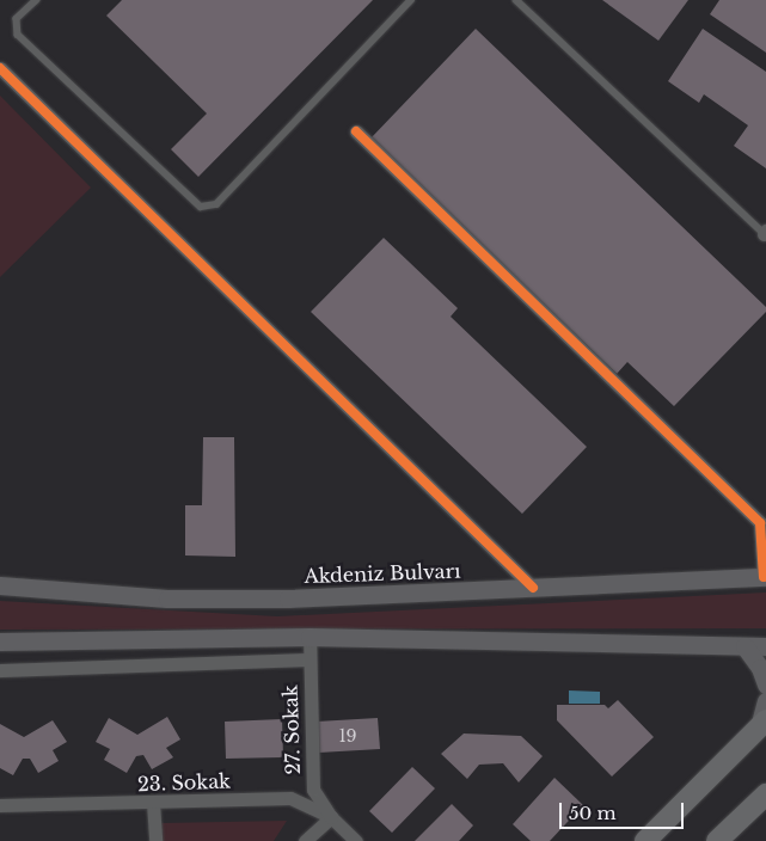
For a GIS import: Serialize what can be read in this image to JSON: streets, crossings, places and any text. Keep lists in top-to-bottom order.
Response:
{
  "streets": {
    "main road": ["Akdeniz Bulvarı"],
    "street": ["27. Sokak", "23. Sokak"]
  },
  "crossings": [
    ["27. Sokak", "23. Sokak"]
  ],
  "house_numbers": ["19"],
  "scale_bar": "50 m"
}
